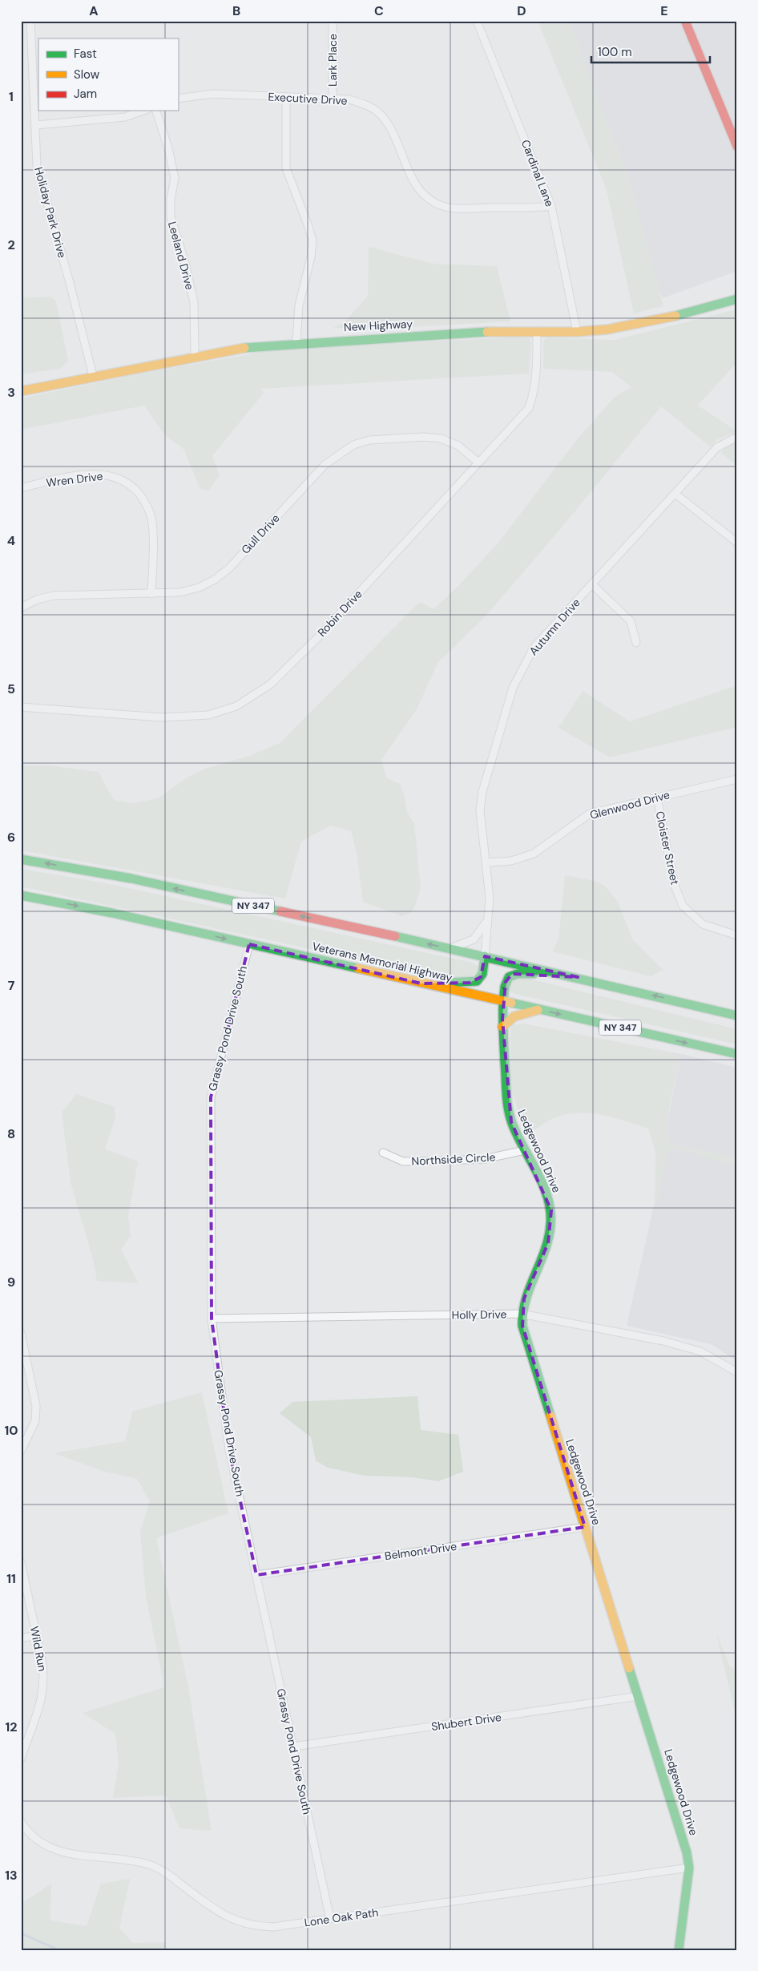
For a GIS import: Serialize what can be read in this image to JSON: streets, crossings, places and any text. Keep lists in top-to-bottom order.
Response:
{
  "streets": {
    "main road": [
      "New Highway",
      "NY 347",
      "Veterans Memorial Highway",
      "Ledgewood Drive"
    ],
    "street": [
      "Lark Place",
      "Executive Drive",
      "Cardinal Lane",
      "Holiday Park Drive",
      "Leeland Drive",
      "Wren Drive",
      "Gull Drive",
      "Robin Drive",
      "Autumn Drive",
      "Glenwood Drive",
      "Cloister Street",
      "Grassy Pond Drive South",
      "Northside Circle",
      "Holly Drive",
      "Belmont Drive",
      "Wild Run",
      "Shubert Drive",
      "Lone Oak Path"
    ]
  },
  "crossings": [
    ["Lark Place", "Executive Drive"],
    ["Executive Drive", "Cardinal Lane"],
    ["Cardinal Lane", "New Highway"],
    ["Holiday Park Drive", "New Highway"],
    ["Leeland Drive", "New Highway"],
    ["New Highway", "Robin Drive"],
    ["Wren Drive", "Gull Drive"],
    ["Gull Drive", "Robin Drive"],
    ["Autumn Drive", "Glenwood Drive"],
    ["Autumn Drive", "NY 347"],
    ["Glenwood Drive", "Cloister Street"],
    ["NY 347", "Ledgewood Drive"],
    ["Veterans Memorial Highway", "Grassy Pond Drive South"],
    ["Veterans Memorial Highway", "Ledgewood Drive"],
    ["Grassy Pond Drive South", "Holly Drive"],
    ["Grassy Pond Drive South", "Belmont Drive"],
    ["Grassy Pond Drive South", "Shubert Drive"],
    ["Grassy Pond Drive South", "Lone Oak Path"],
    ["Ledgewood Drive", "Northside Circle"],
    ["Ledgewood Drive", "Holly Drive"],
    ["Ledgewood Drive", "Belmont Drive"],
    ["Ledgewood Drive", "Shubert Drive"],
    ["Ledgewood Drive", "Lone Oak Path"]
  ],
  "legend": ["Fast", "Slow", "Jam"],
  "scale_bar": "100 m",
  "grid": {
    "columns": [
      "A",
      "B",
      "C",
      "D",
      "E"
    ],
    "rows": [
      "1",
      "2",
      "3",
      "4",
      "5",
      "6",
      "7",
      "8",
      "9",
      "10",
      "11",
      "12",
      "13"
    ]
  }
}
